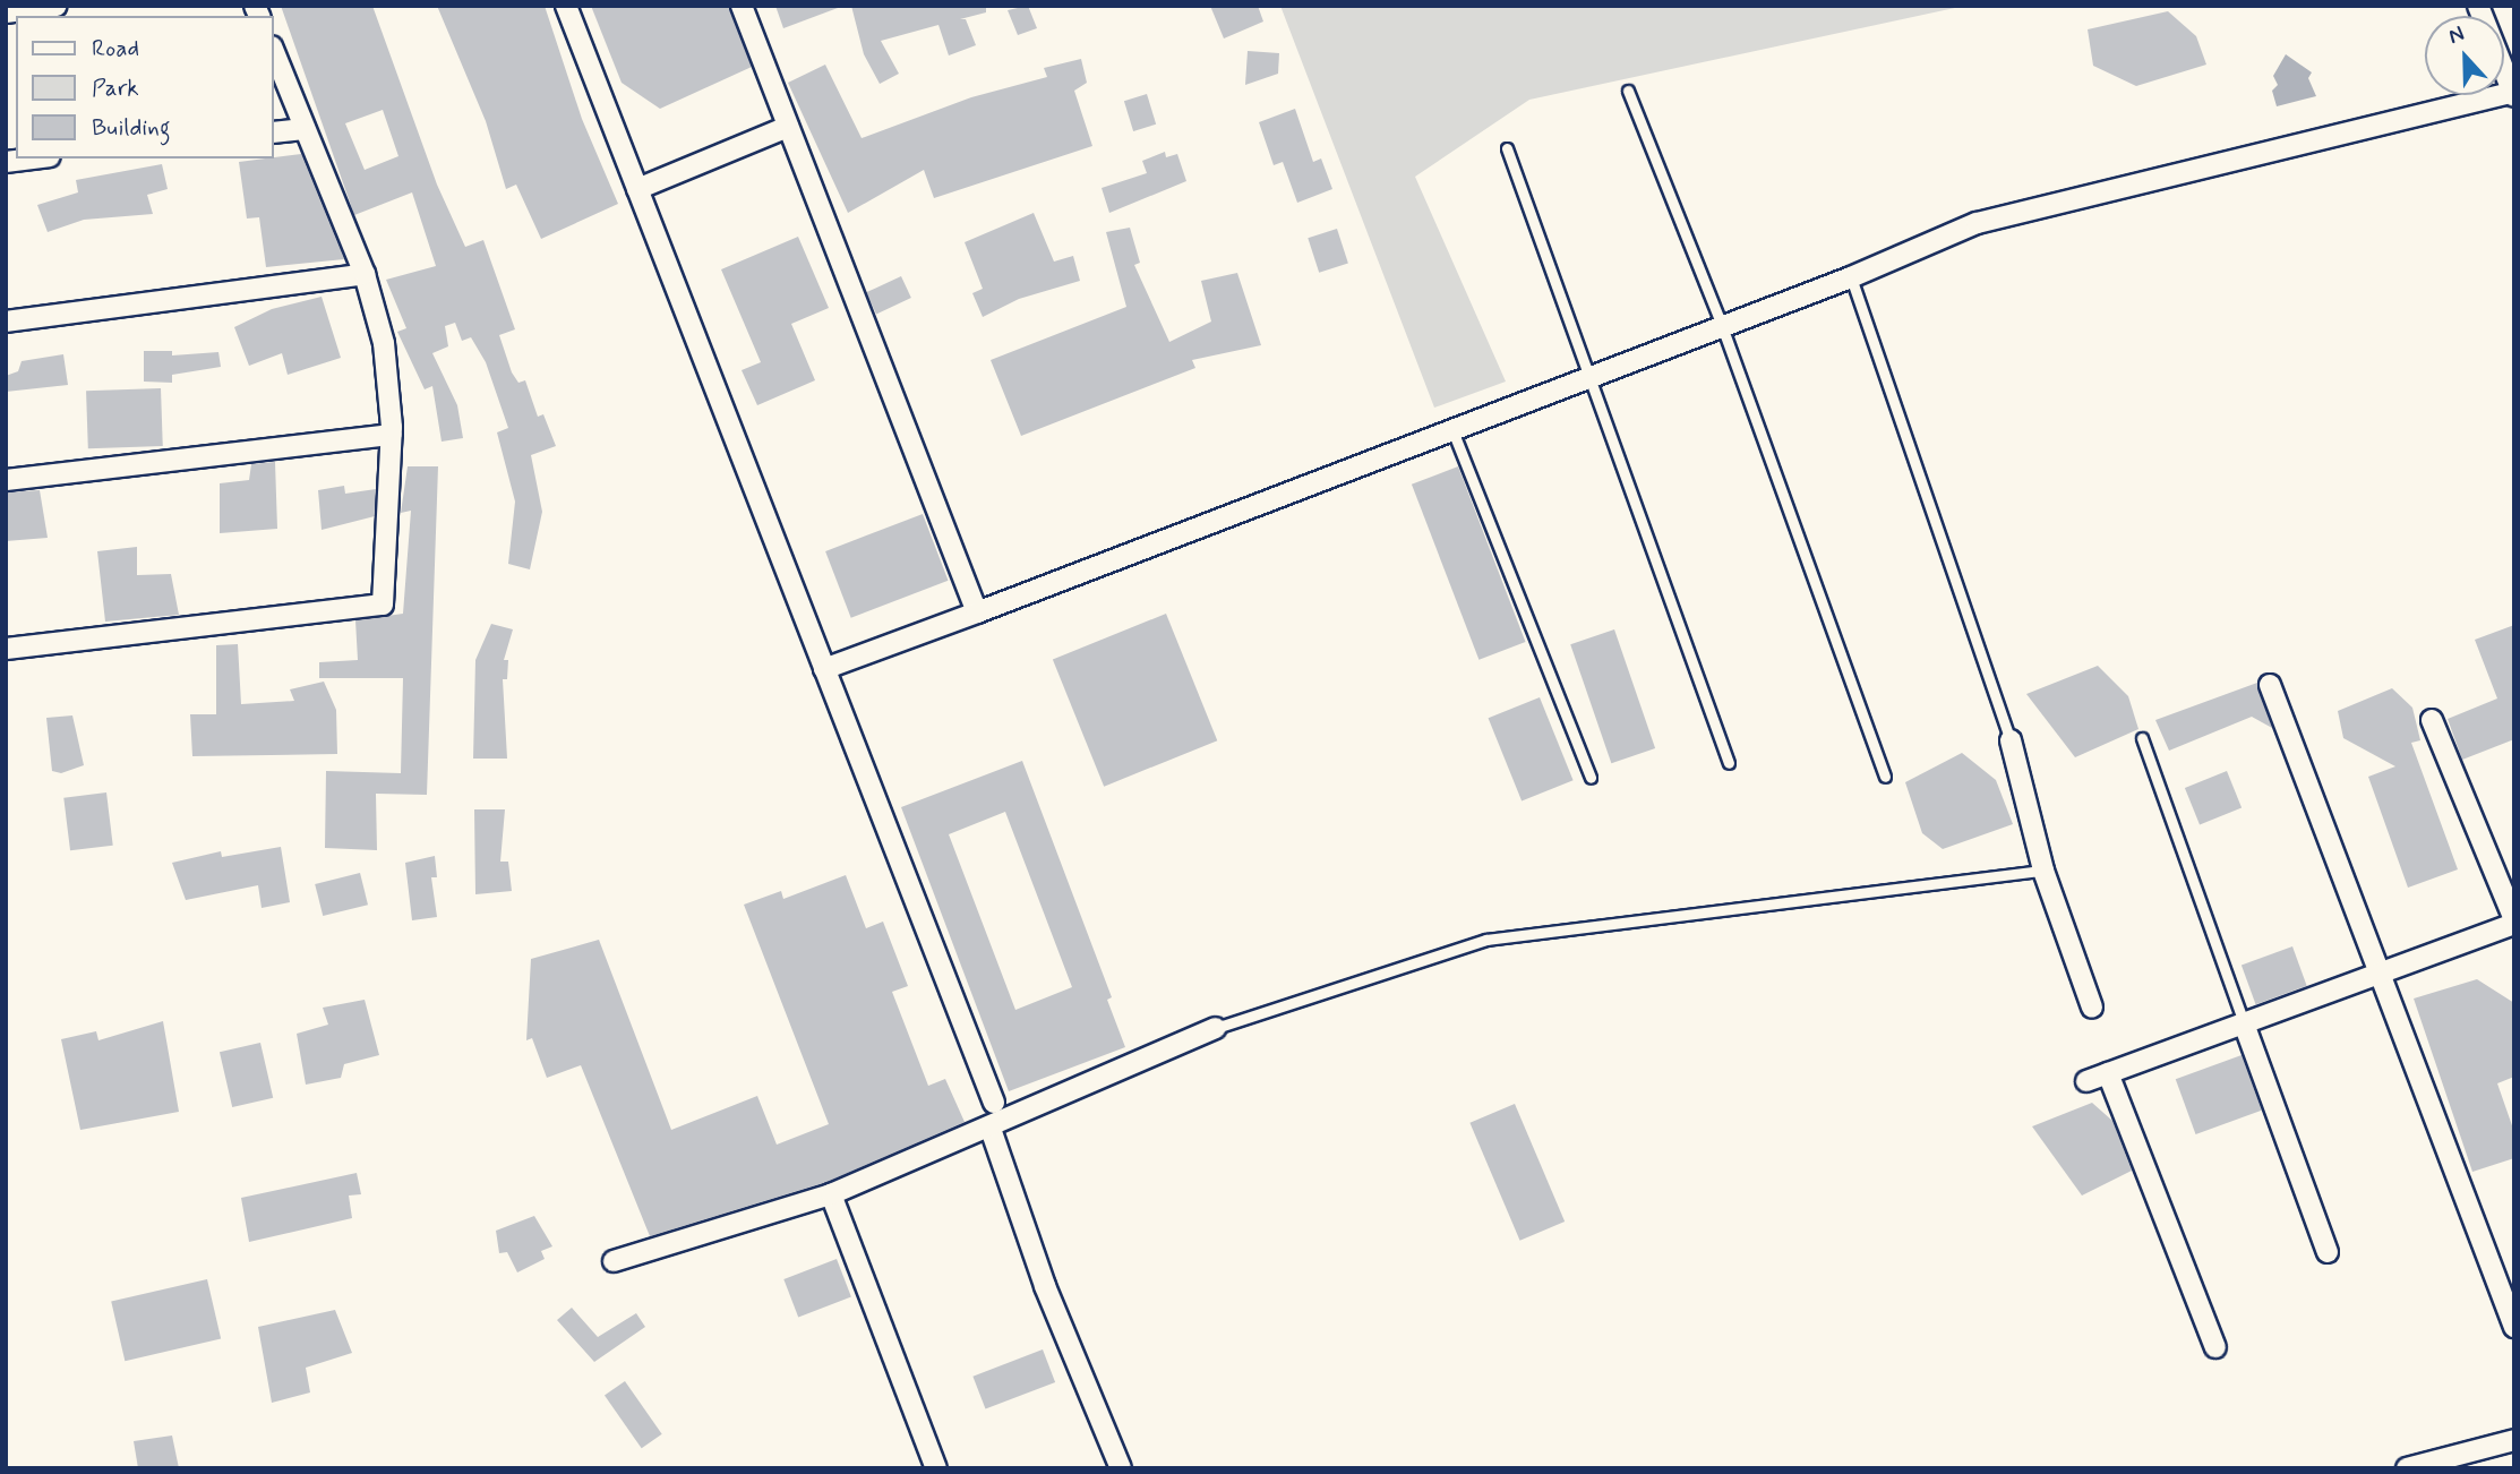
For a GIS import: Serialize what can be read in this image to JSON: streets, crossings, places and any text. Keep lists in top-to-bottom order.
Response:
{
  "legend": ["Road", "Park", "Building"],
  "north": "top"
}
